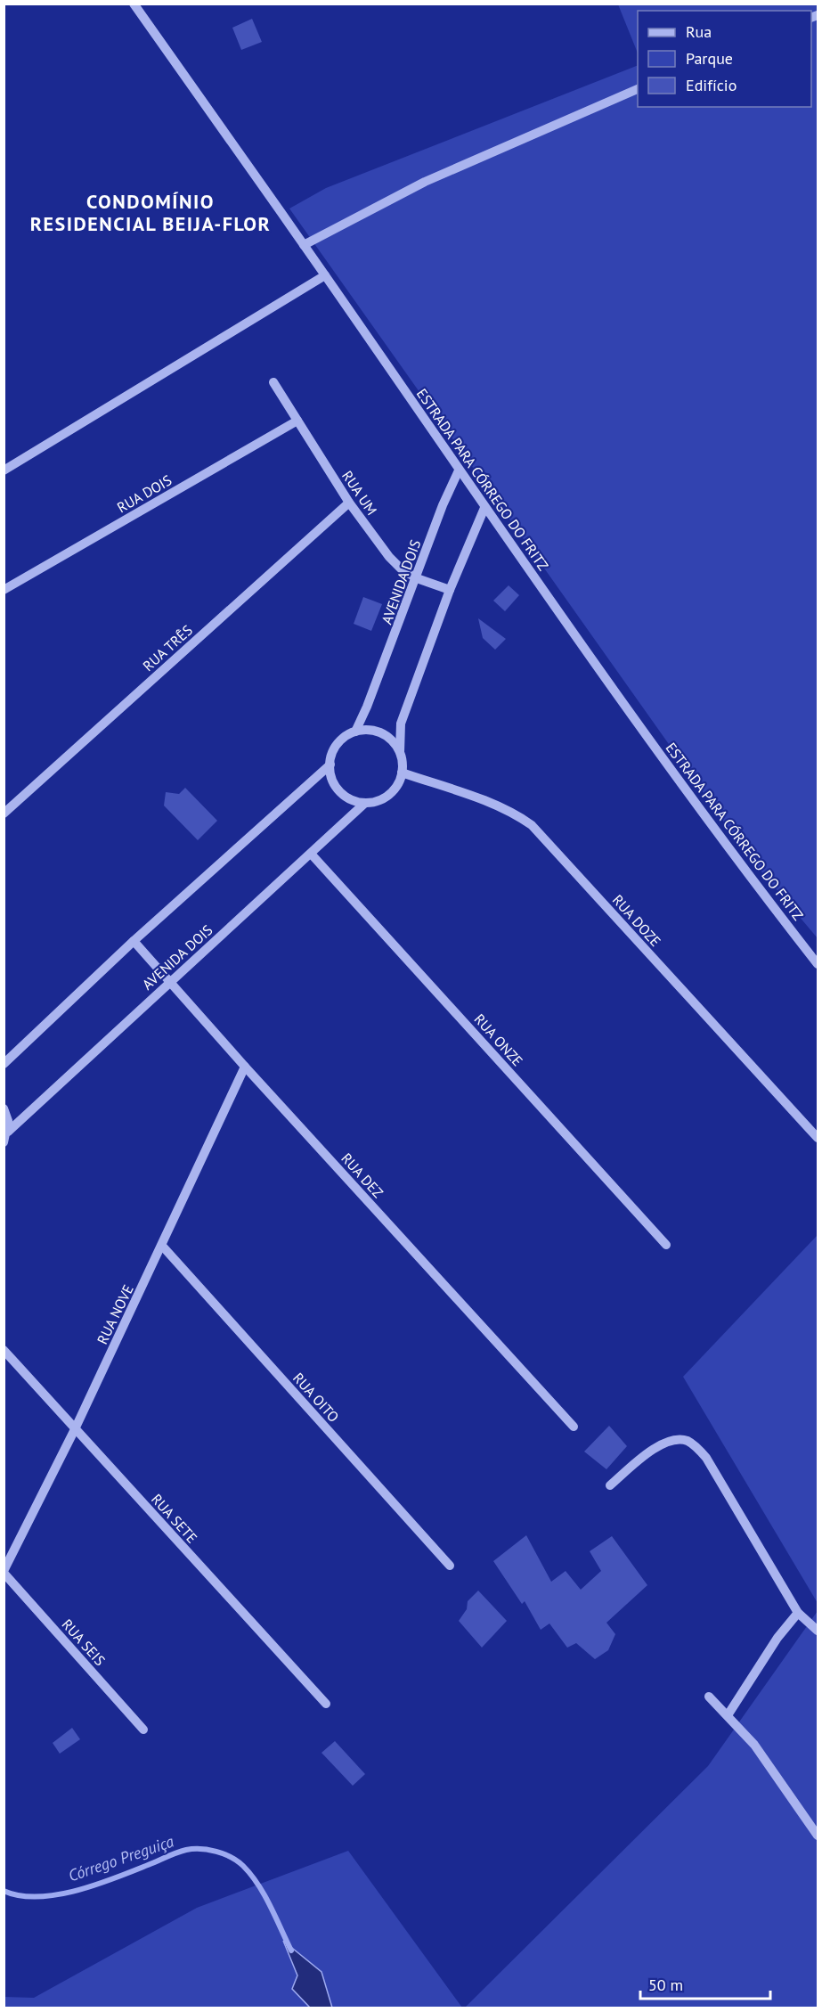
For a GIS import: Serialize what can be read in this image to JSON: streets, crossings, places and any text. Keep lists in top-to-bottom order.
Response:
{
  "streets": {
    "street": [
      "ESTRADA PARA CÓRREGO DO FRITZ",
      "RUA UM",
      "RUA DOIS",
      "AVENIDA DOIS",
      "RUA TRÊS",
      "RUA DOZE",
      "RUA ONZE",
      "RUA DEZ",
      "RUA NOVE",
      "RUA OITO",
      "RUA SETE",
      "RUA SEIS"
    ]
  },
  "crossings": [
    ["ESTRADA PARA CÓRREGO DO FRITZ", "AVENIDA DOIS"],
    ["RUA UM", "RUA DOIS"],
    ["RUA UM", "AVENIDA DOIS"],
    ["RUA UM", "RUA TRÊS"],
    ["AVENIDA DOIS", "RUA DOZE"],
    ["AVENIDA DOIS", "RUA ONZE"],
    ["AVENIDA DOIS", "RUA DEZ"],
    ["RUA DEZ", "RUA NOVE"],
    ["RUA NOVE", "RUA OITO"],
    ["RUA NOVE", "RUA SETE"],
    ["RUA NOVE", "RUA SEIS"]
  ],
  "districts": ["CONDOMÍNIO RESIDENCIAL BEIJA-FLOR"],
  "water": ["Córrego Preguiça"],
  "legend": ["Rua", "Parque", "Edifício"],
  "scale_bar": "50 m"
}
